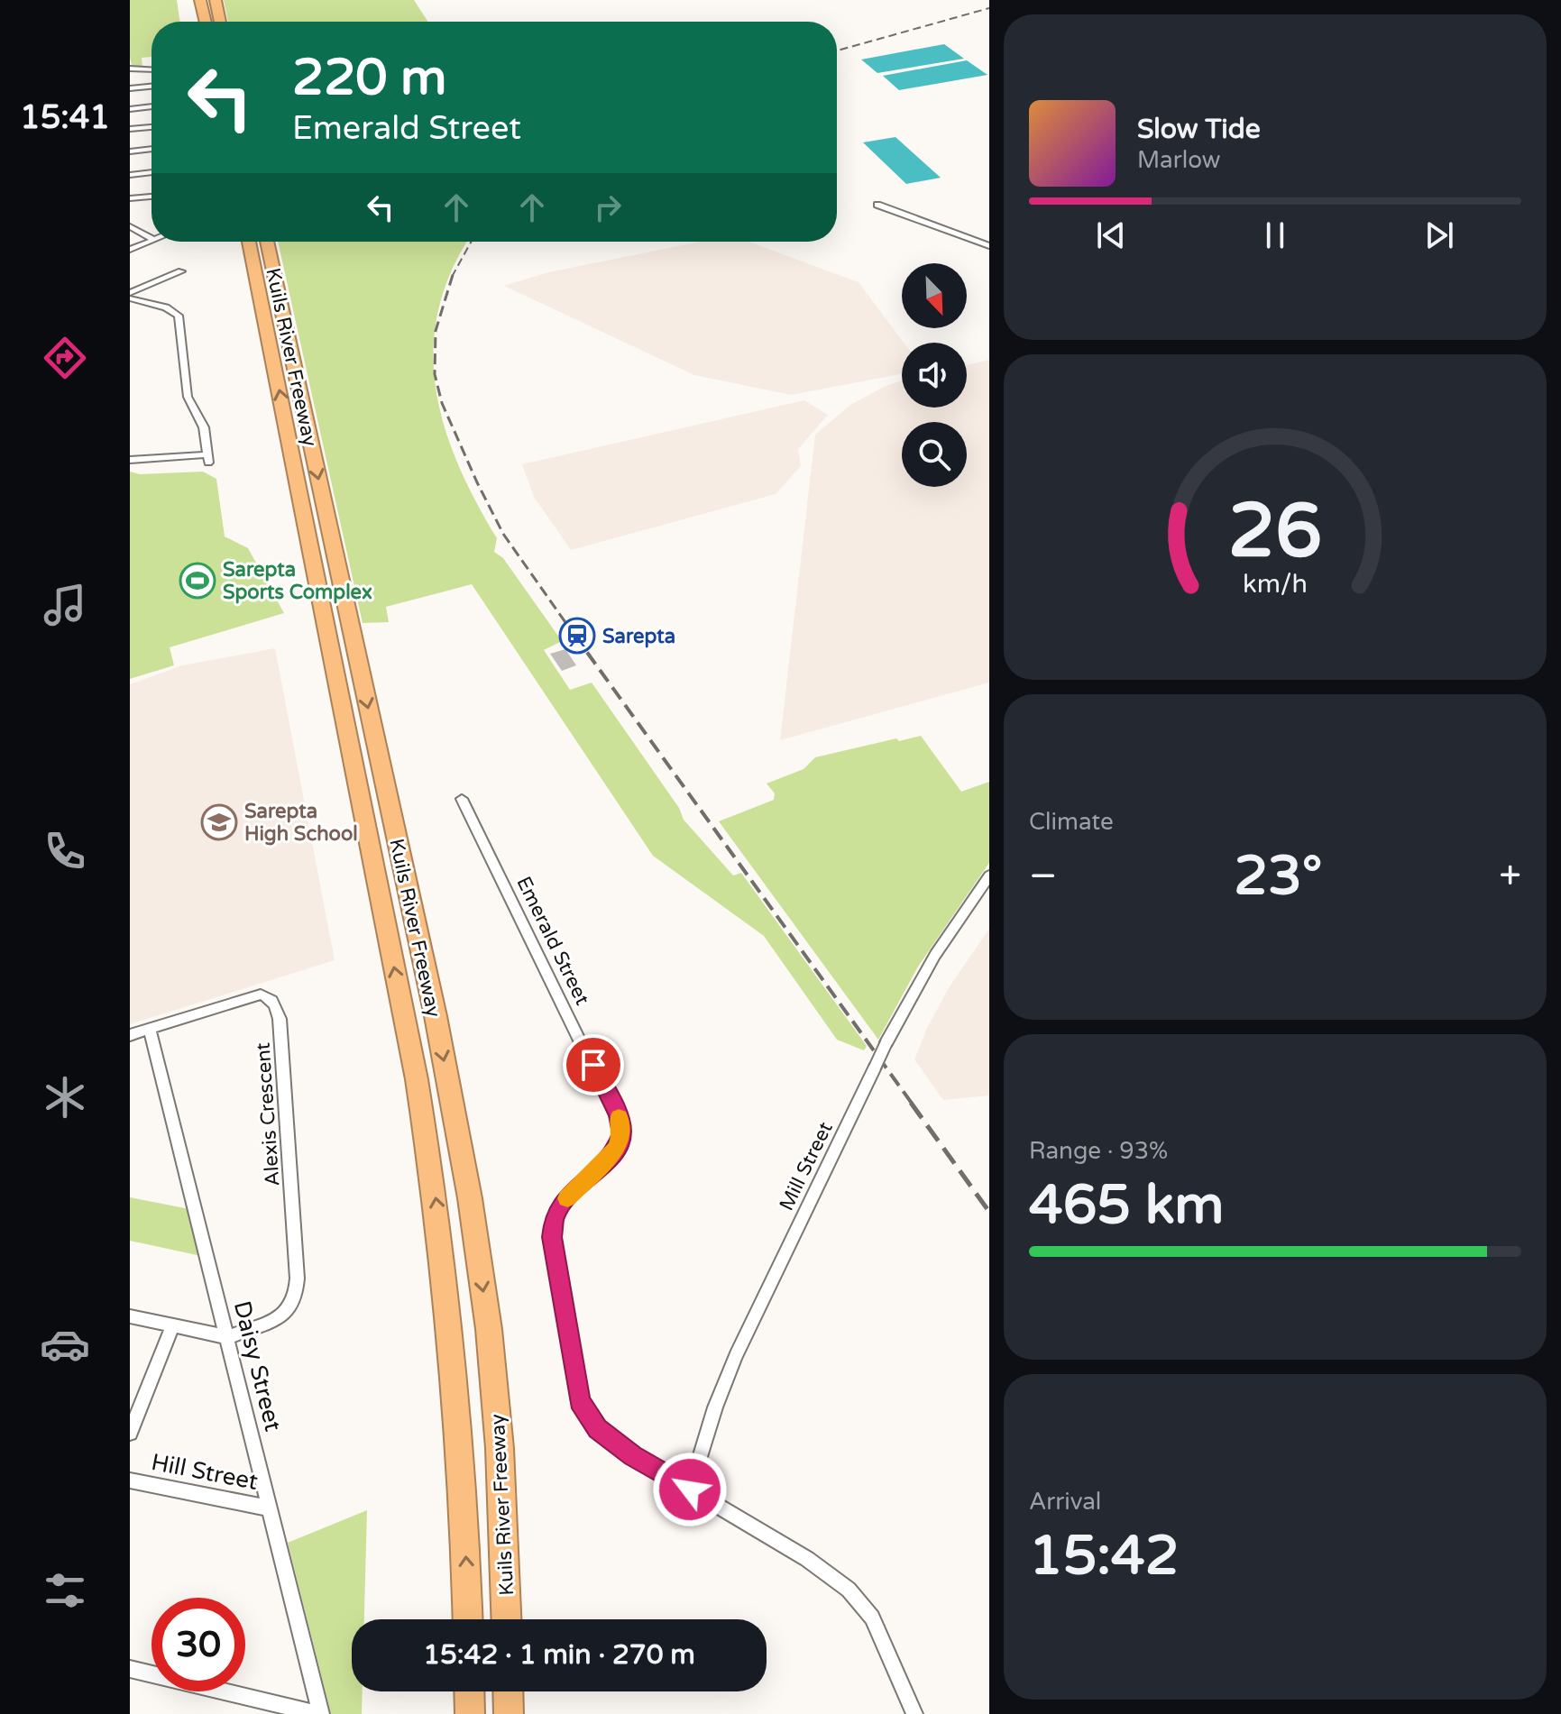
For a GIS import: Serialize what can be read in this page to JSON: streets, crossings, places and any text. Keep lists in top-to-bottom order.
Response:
{
  "streets": {
    "highway": ["Kuils River Freeway"],
    "street": [
      "Emerald Street",
      "Alexis Crescent",
      "Mill Street",
      "Daisy Street",
      "Hill Street"
    ]
  },
  "crossings": [
    ["Emerald Street", "Mill Street"],
    ["Alexis Crescent", "Daisy Street"],
    ["Daisy Street", "Hill Street"]
  ],
  "places": {
    "sports": ["Sarepta Sports Complex"],
    "station": ["Sarepta"],
    "school or university": ["Sarepta High School"]
  },
  "north": "bottom right",
  "page": {
    "tabs": "15:41",
    "turn": ["220 m", "Emerald Street"],
    "song": ["Slow Tide", "Marlow"],
    "tile": [
      "Climate",
      ["Range · 93%", "465 km"],
      ["Arrival", "15:42"]
    ],
    "heat": ["−", "23°", "+"],
    "limit": "30",
    "trip": "15:42 · 1 min · 270 m",
    "gauge": ["26", "km/h"]
  }
}
